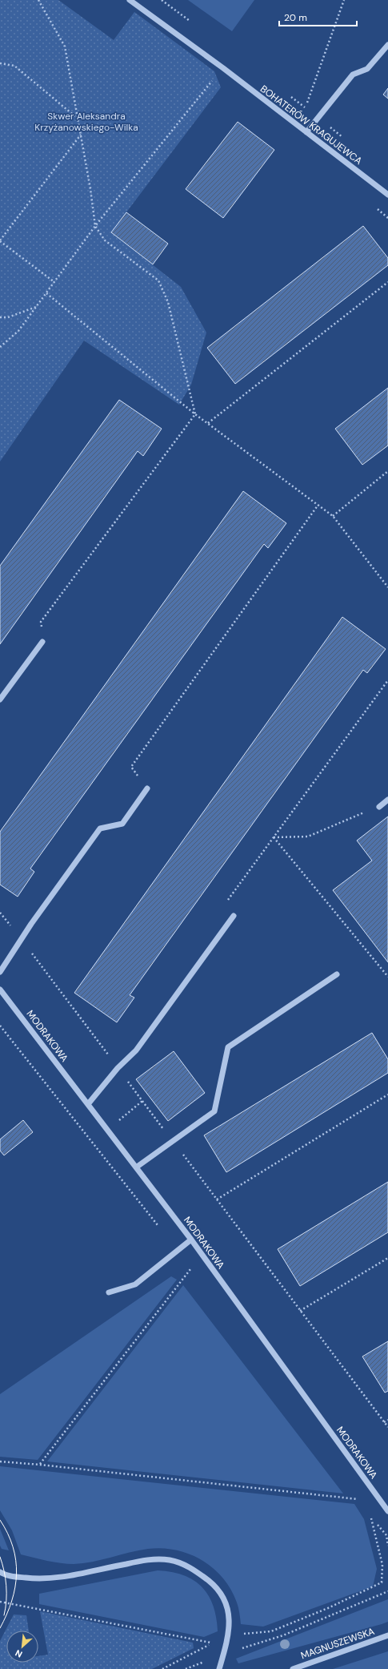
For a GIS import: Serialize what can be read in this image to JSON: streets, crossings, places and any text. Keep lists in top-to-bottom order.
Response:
{
  "streets": {
    "street": ["BOHATERÓW KRAGUJEWCA", "MODRAKOWA", "MAGNUSZEWSKA"]
  },
  "parks": ["Skwer Aleksandra Krzyżanowskiego-Wilka"],
  "scale_bar": "20 m",
  "north": "bottom left"
}
